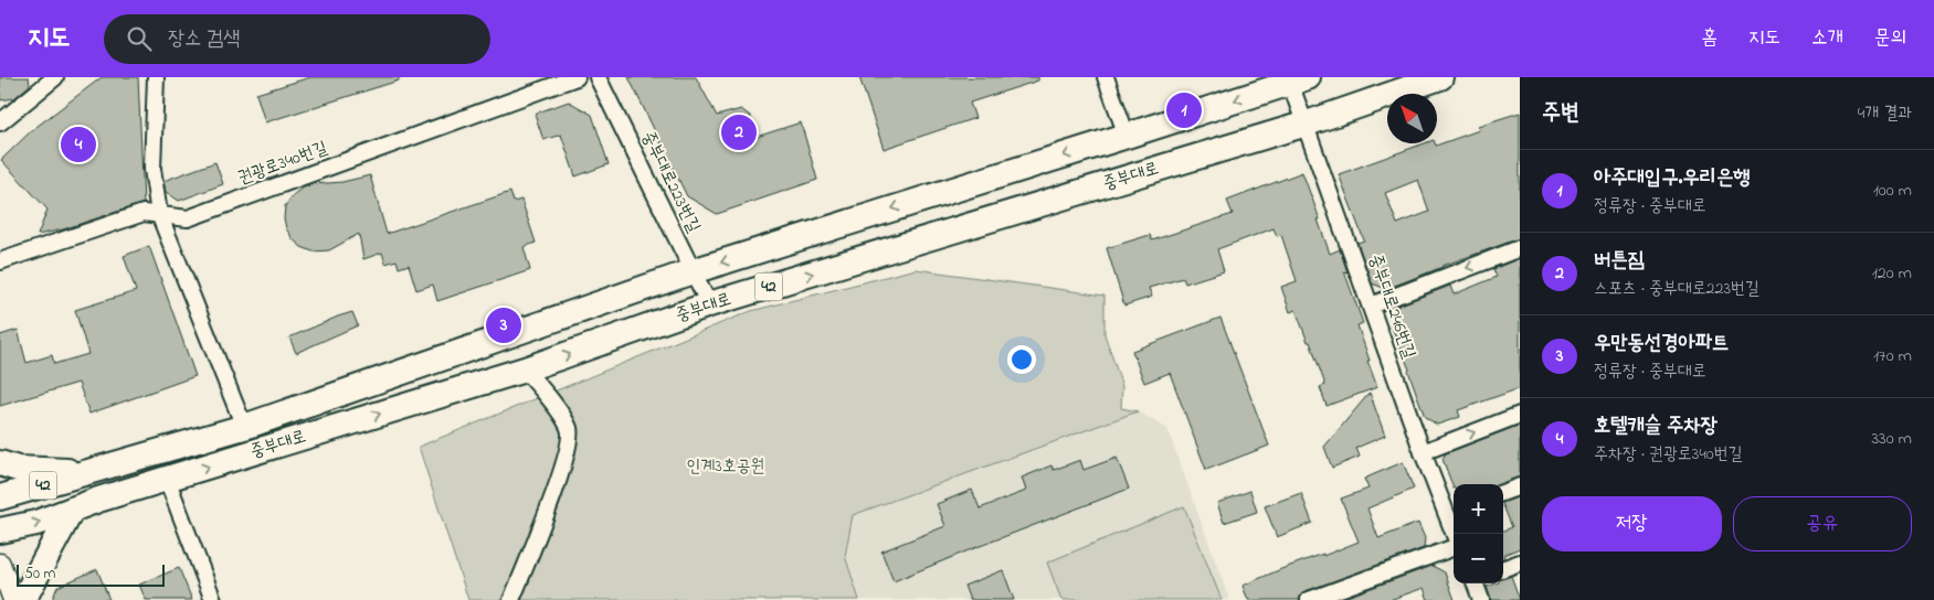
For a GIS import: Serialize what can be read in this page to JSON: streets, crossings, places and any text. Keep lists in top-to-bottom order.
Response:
{
  "streets": {
    "main road": ["중부대로", "42"],
    "street": ["권광로340번길", "중부대로223번길", "중부대로246번길"]
  },
  "crossings": [
    ["중부대로", "중부대로223번길"],
    ["중부대로", "중부대로246번길"]
  ],
  "parks": ["인계3호공원"],
  "scale_bar": "50 m",
  "north": "top left",
  "page": {
    "header": "지도",
    "search": "장소 검색",
    "nav": [
      "홈",
      "지도",
      "소개",
      "문의"
    ],
    "heading": ["주변", "4개 결과"],
    "pins": [
      "1",
      "2",
      "4",
      "3"
    ],
    "list": [
      {
        "mark": "1",
        "name": "아주대입구.우리은행",
        "note": "정류장 · 중부대로",
        "value": "100 m"
      },
      {
        "mark": "2",
        "name": "버튼짐",
        "note": "스포츠 · 중부대로223번길",
        "value": "120 m"
      },
      {
        "mark": "3",
        "name": "우만동선경아파트",
        "note": "정류장 · 중부대로",
        "value": "170 m"
      },
      {
        "mark": "4",
        "name": "호텔캐슬 주차장",
        "note": "주차장 · 권광로340번길",
        "value": "330 m"
      }
    ],
    "buttons": ["저장", "공유"],
    "map_buttons": ["+", "−"],
    "scale": "50 m"
  }
}
